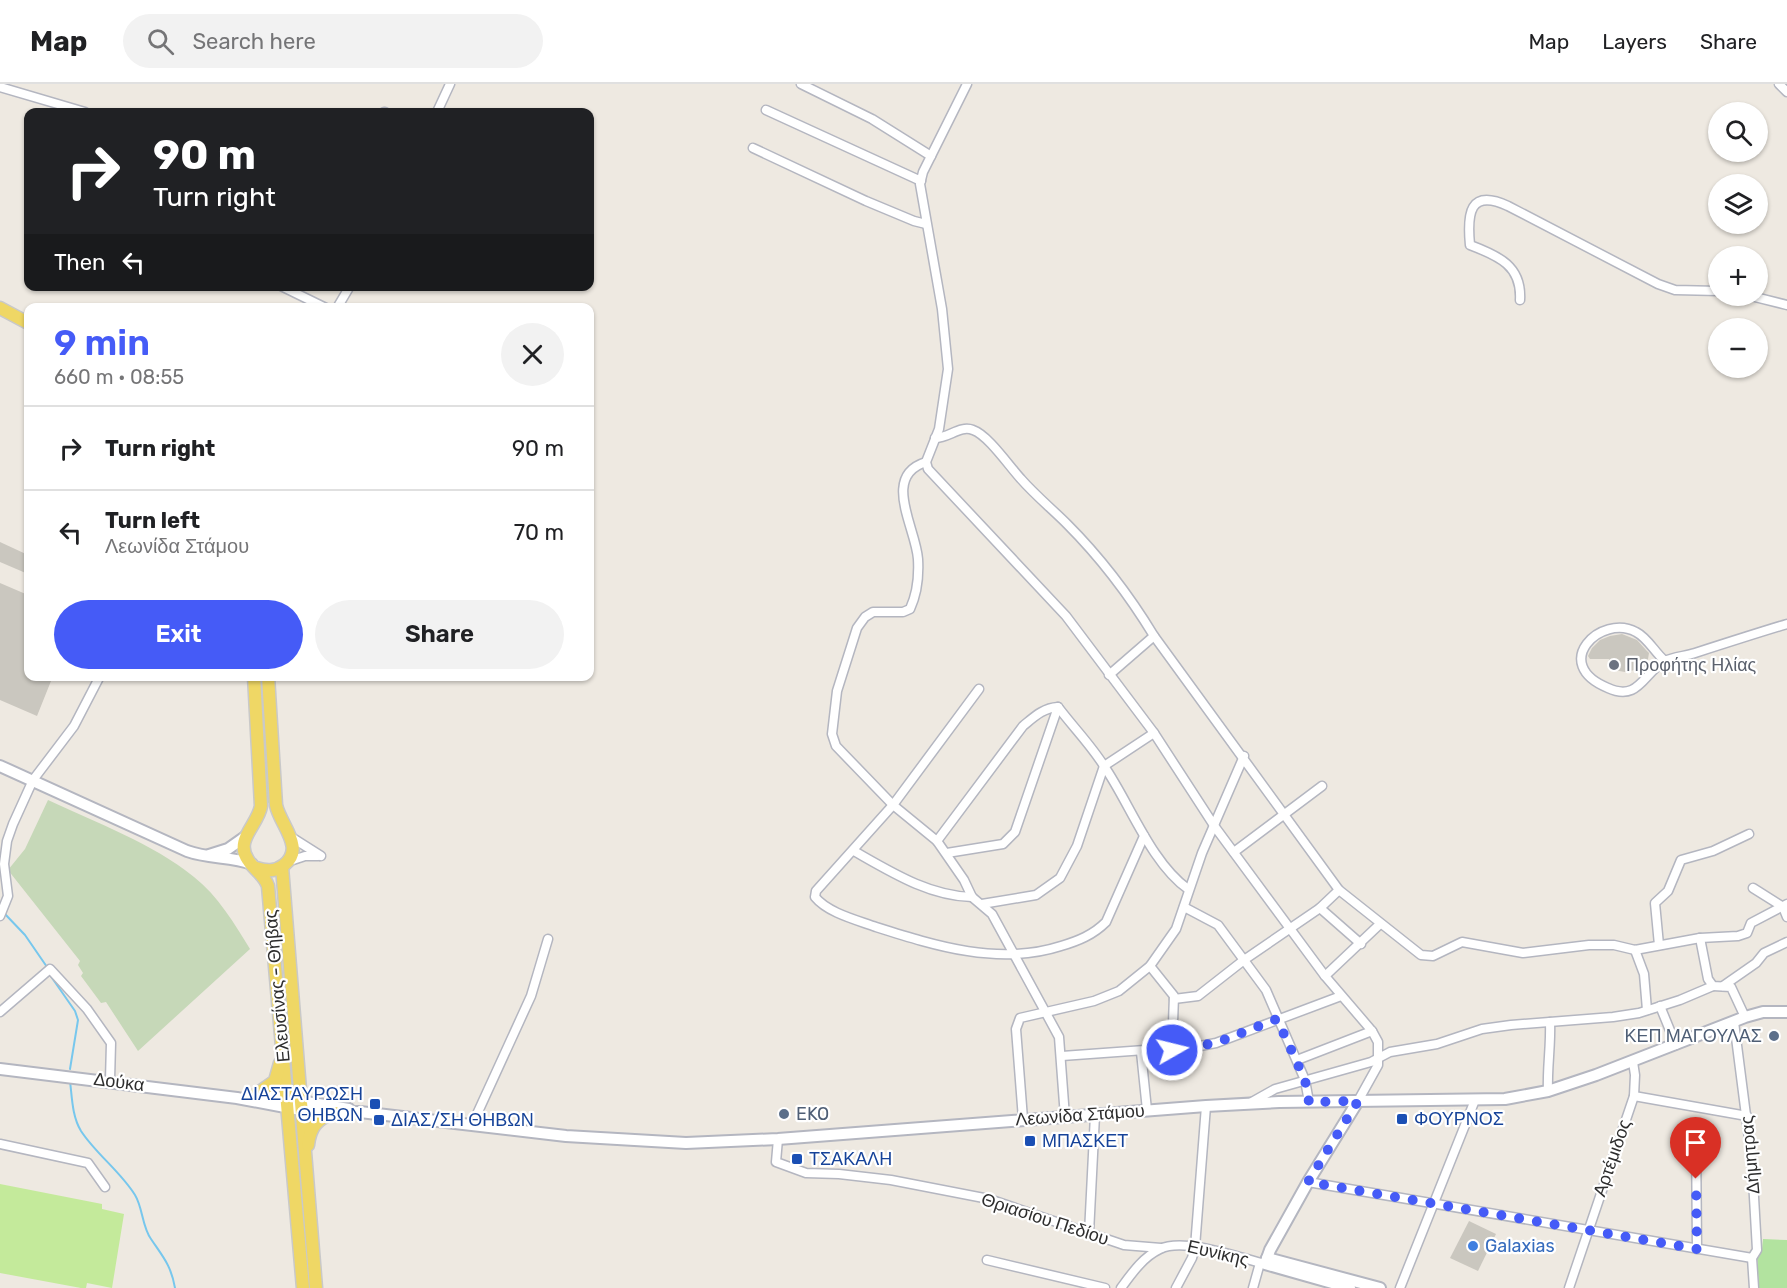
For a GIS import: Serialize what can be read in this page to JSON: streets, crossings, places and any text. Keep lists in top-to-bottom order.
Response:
{
  "streets": {
    "main road": ["Ελευσίνας - Θήβας", "Δούκα", "Λεωνίδα Στάμου"],
    "street": [
      "Δήμητρας",
      "Αρτέμιδος",
      "Θριασίου Πεδίου",
      "Ευνίκης"
    ]
  },
  "crossings": [
    ["Ελευσίνας - Θήβας", "Δούκα"],
    ["Ελευσίνας - Θήβας", "Λεωνίδα Στάμου"],
    ["Δούκα", "Λεωνίδα Στάμου"],
    ["Λεωνίδα Στάμου", "Δήμητρας"],
    ["Λεωνίδα Στάμου", "Αρτέμιδος"],
    ["Λεωνίδα Στάμου", "Θριασίου Πεδίου"],
    ["Θριασίου Πεδίου", "Ευνίκης"]
  ],
  "places": {
    "other": [
      "Προφήτης Ηλίας",
      "ΚΕΠ ΜΑΓΟΥΛΑΣ",
      "EKO",
      "Galaxias"
    ],
    "transit": [
      "ΔΙΑΣΤΑΥΡΩΣΗ ΘΗΒΩΝ",
      "ΦΟΥΡΝΟΣ",
      "ΔΙΑΣ/ΣΗ ΘΗΒΩΝ",
      "ΜΠΑΣΚΕΤ",
      "ΤΣΑΚΑΛΗ"
    ]
  },
  "page": {
    "header": "Map",
    "search": "Search here",
    "nav": ["Map", "Layers", "Share"],
    "map_buttons": ["+", "−"],
    "turn": ["90 m", "Turn right"],
    "then": "Then",
    "heading": ["9 min", "660 m · 08:55"],
    "list": [
      {
        "name": "Turn right",
        "value": "90 m"
      },
      {
        "name": "Turn left",
        "note": "Λεωνίδα Στάμου",
        "value": "70 m"
      }
    ],
    "buttons": ["Exit", "Share"]
  }
}
